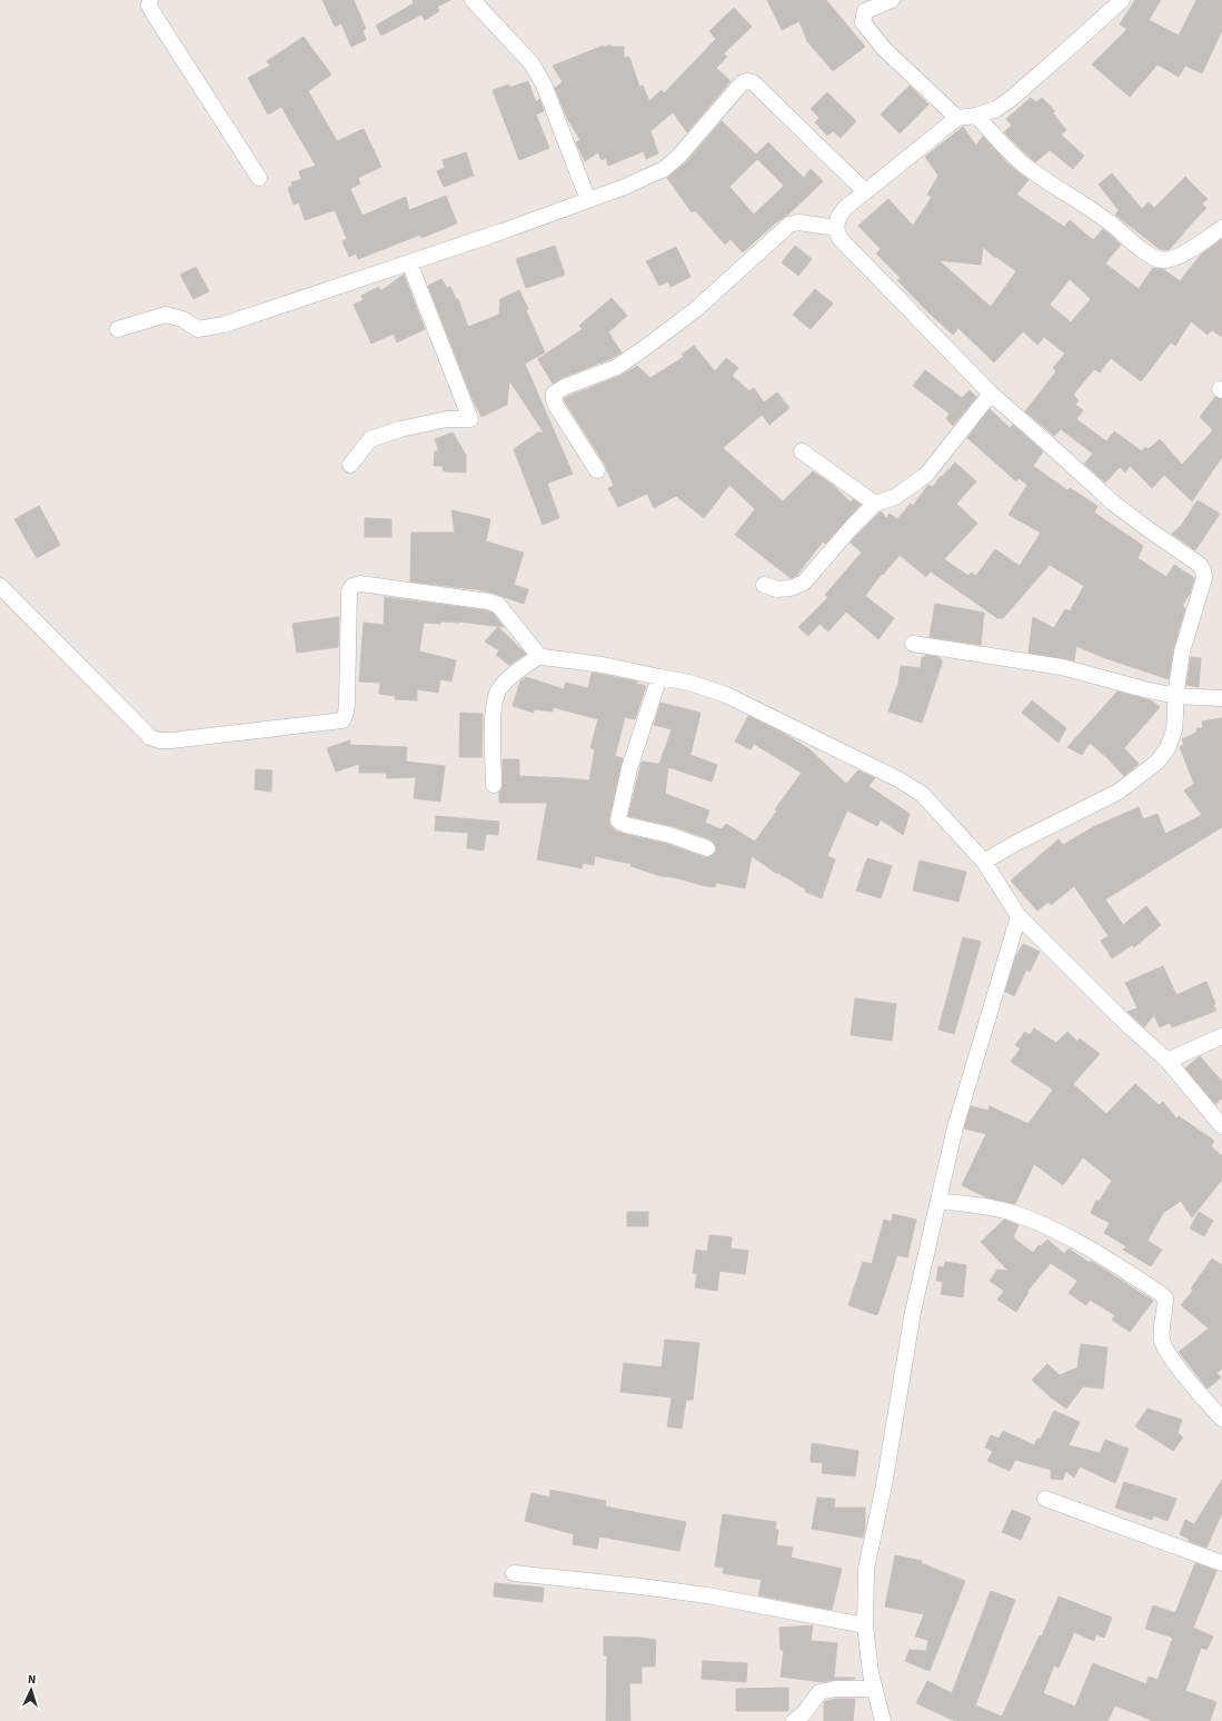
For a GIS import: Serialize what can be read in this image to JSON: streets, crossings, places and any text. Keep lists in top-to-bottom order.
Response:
{
  "north": "top"
}
